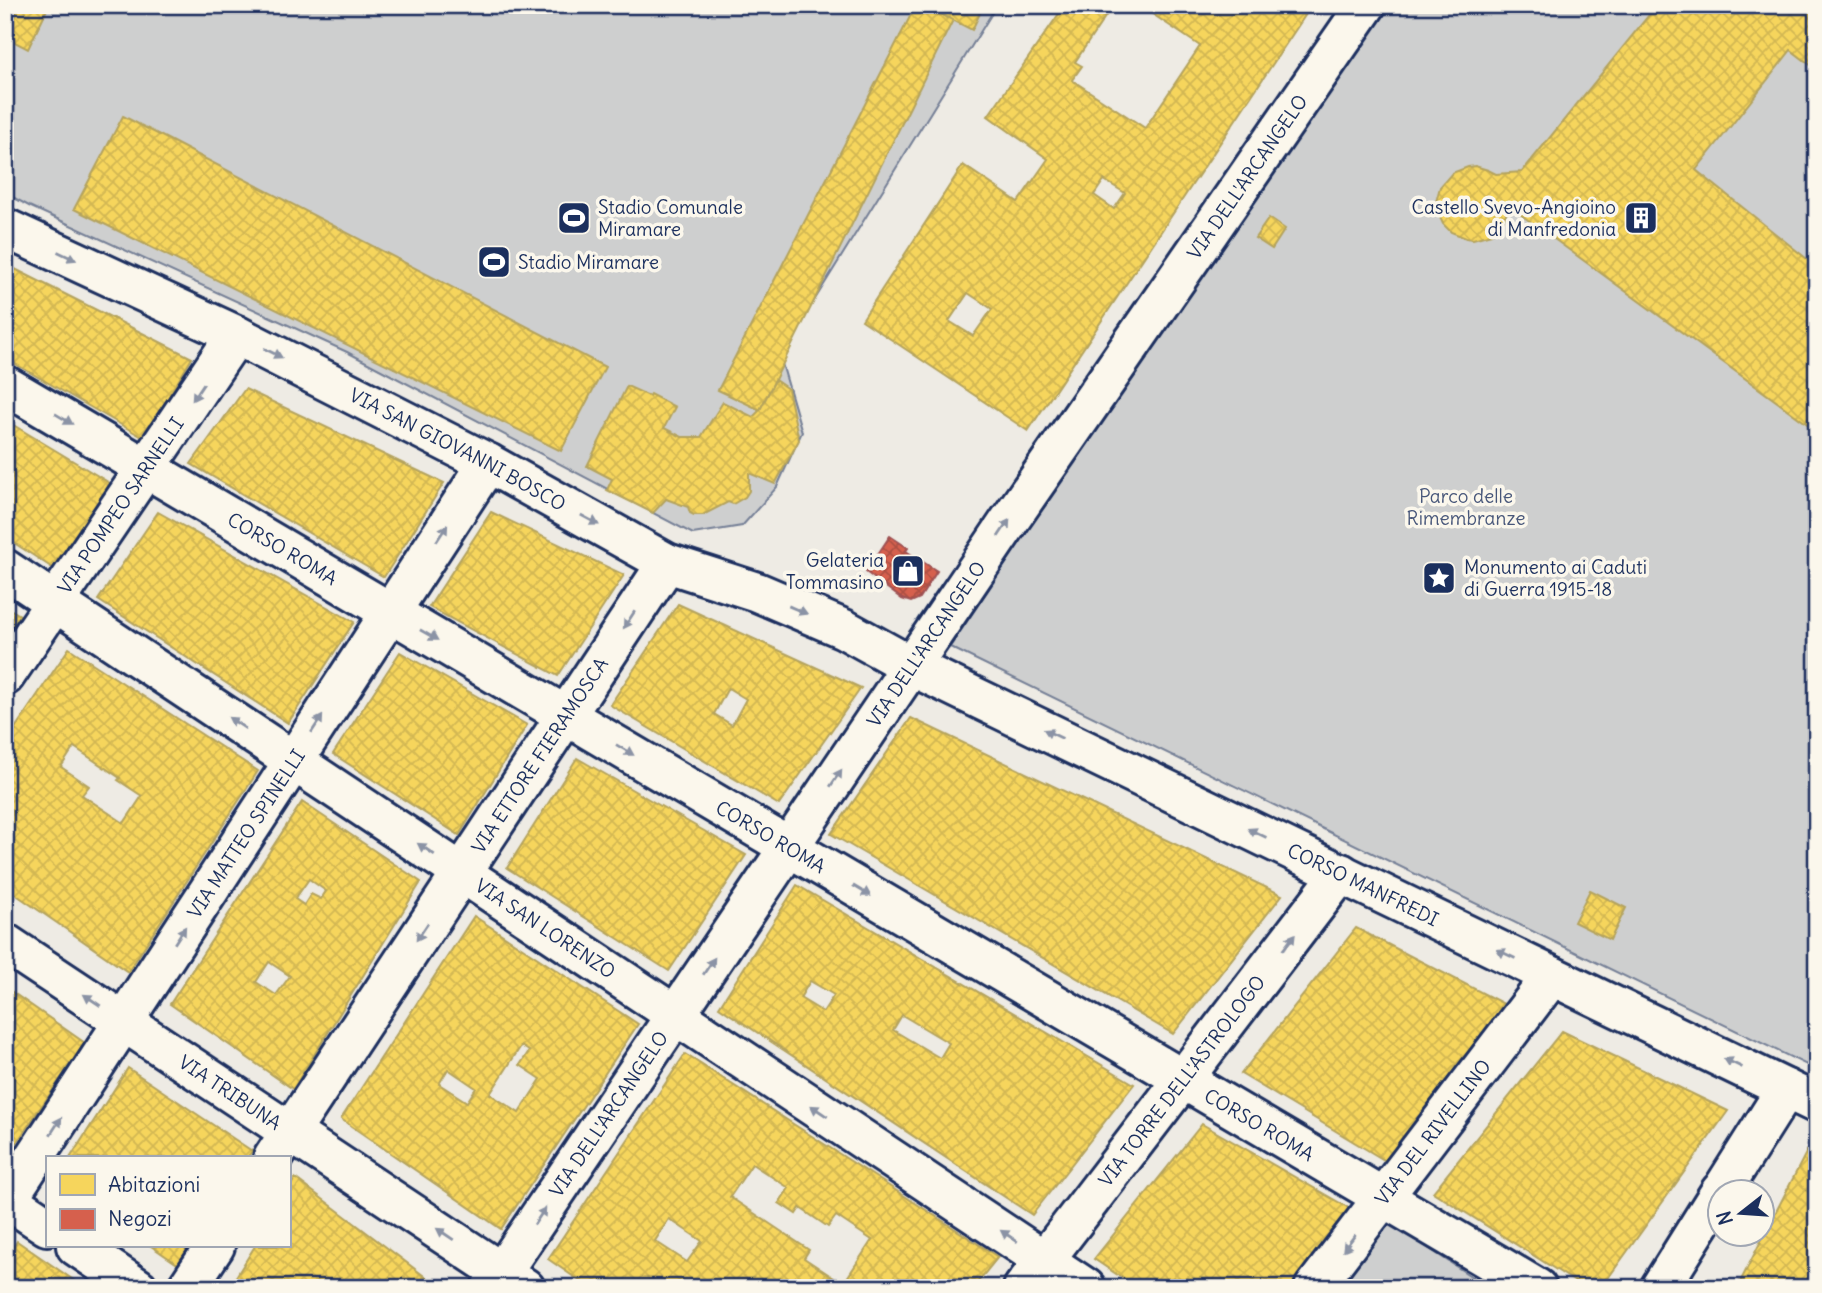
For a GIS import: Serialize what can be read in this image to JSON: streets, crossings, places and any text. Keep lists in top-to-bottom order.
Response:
{
  "streets": {
    "street": [
      "VIA DELL'ARCANGELO",
      "VIA SAN GIOVANNI BOSCO",
      "VIA POMPEO SARNELLI",
      "CORSO ROMA",
      "VIA ETTORE FIERAMOSCA",
      "VIA MATTEO SPINELLI",
      "CORSO MANFREDI",
      "VIA SAN LORENZO",
      "VIA TORRE DELL'ASTROLOGO",
      "VIA TRIBUNA",
      "VIA DEL RIVELLINO"
    ]
  },
  "crossings": [
    ["VIA DELL'ARCANGELO", "VIA SAN GIOVANNI BOSCO"],
    ["VIA DELL'ARCANGELO", "CORSO ROMA"],
    ["VIA DELL'ARCANGELO", "CORSO MANFREDI"],
    ["VIA DELL'ARCANGELO", "VIA SAN LORENZO"],
    ["VIA DELL'ARCANGELO", "VIA TRIBUNA"],
    ["VIA SAN GIOVANNI BOSCO", "VIA POMPEO SARNELLI"],
    ["VIA SAN GIOVANNI BOSCO", "VIA ETTORE FIERAMOSCA"],
    ["VIA SAN GIOVANNI BOSCO", "VIA MATTEO SPINELLI"],
    ["VIA SAN GIOVANNI BOSCO", "CORSO MANFREDI"],
    ["VIA POMPEO SARNELLI", "CORSO ROMA"],
    ["VIA POMPEO SARNELLI", "VIA SAN LORENZO"],
    ["CORSO ROMA", "VIA ETTORE FIERAMOSCA"],
    ["CORSO ROMA", "VIA MATTEO SPINELLI"],
    ["CORSO ROMA", "VIA TORRE DELL'ASTROLOGO"],
    ["CORSO ROMA", "VIA DEL RIVELLINO"],
    ["VIA ETTORE FIERAMOSCA", "VIA SAN LORENZO"],
    ["VIA ETTORE FIERAMOSCA", "VIA TRIBUNA"],
    ["VIA MATTEO SPINELLI", "VIA SAN LORENZO"],
    ["VIA MATTEO SPINELLI", "VIA TRIBUNA"],
    ["CORSO MANFREDI", "VIA TORRE DELL'ASTROLOGO"],
    ["CORSO MANFREDI", "VIA DEL RIVELLINO"],
    ["VIA SAN LORENZO", "VIA TORRE DELL'ASTROLOGO"]
  ],
  "one_way": [
    "VIA DELL'ARCANGELO",
    "VIA SAN GIOVANNI BOSCO",
    "VIA POMPEO SARNELLI",
    "CORSO ROMA",
    "VIA ETTORE FIERAMOSCA",
    "VIA MATTEO SPINELLI",
    "CORSO MANFREDI",
    "VIA SAN LORENZO",
    "VIA TORRE DELL'ASTROLOGO",
    "VIA TRIBUNA"
  ],
  "parks": ["Parco delle Rimembranze"],
  "places": {
    "sports": ["Stadio Comunale Miramare", "Stadio Miramare"],
    "building": ["Castello Svevo-Angioino di Manfredonia"],
    "shop": ["Gelateria Tommasino"],
    "place": ["Monumento ai Caduti di Guerra 1915-18"]
  },
  "legend": ["Abitazioni", "Negozi"],
  "north": "left"
}
